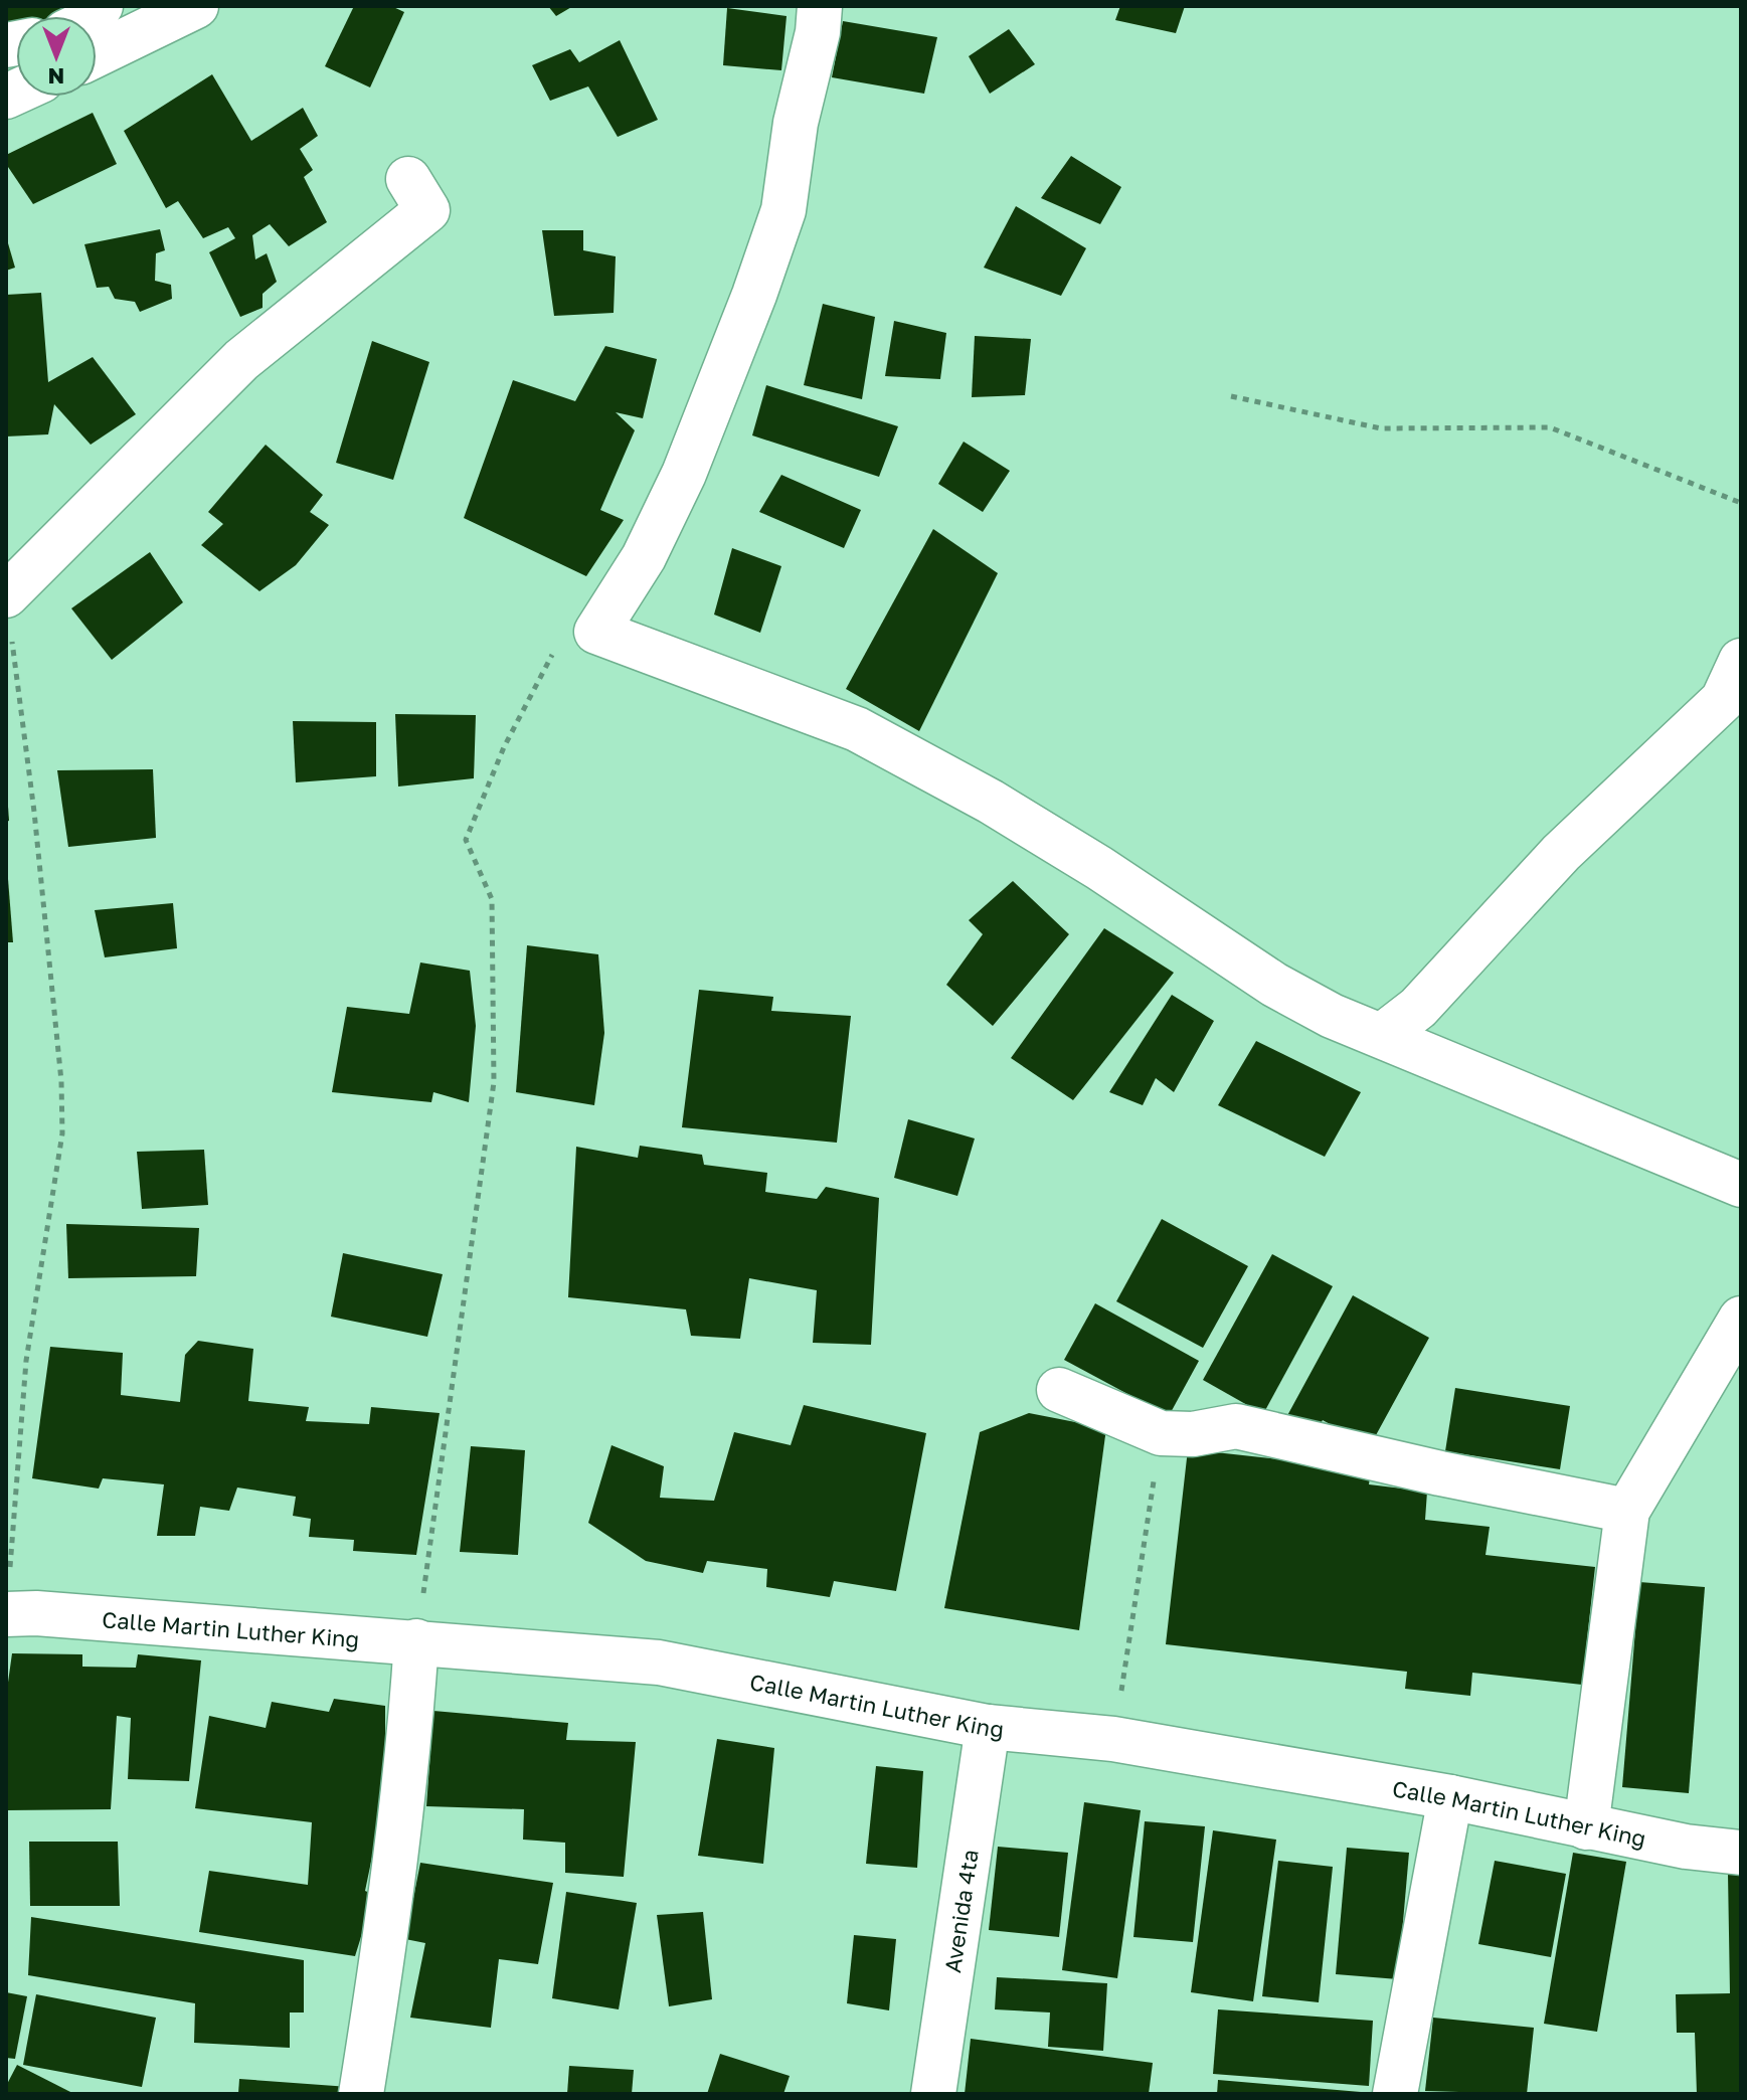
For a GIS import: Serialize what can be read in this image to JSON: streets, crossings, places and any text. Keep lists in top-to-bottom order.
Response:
{
  "streets": {
    "street": ["Calle Martin Luther King", "Avenida 4ta"]
  },
  "crossings": [
    ["Calle Martin Luther King", "Avenida 4ta"]
  ],
  "north": "bottom"
}
